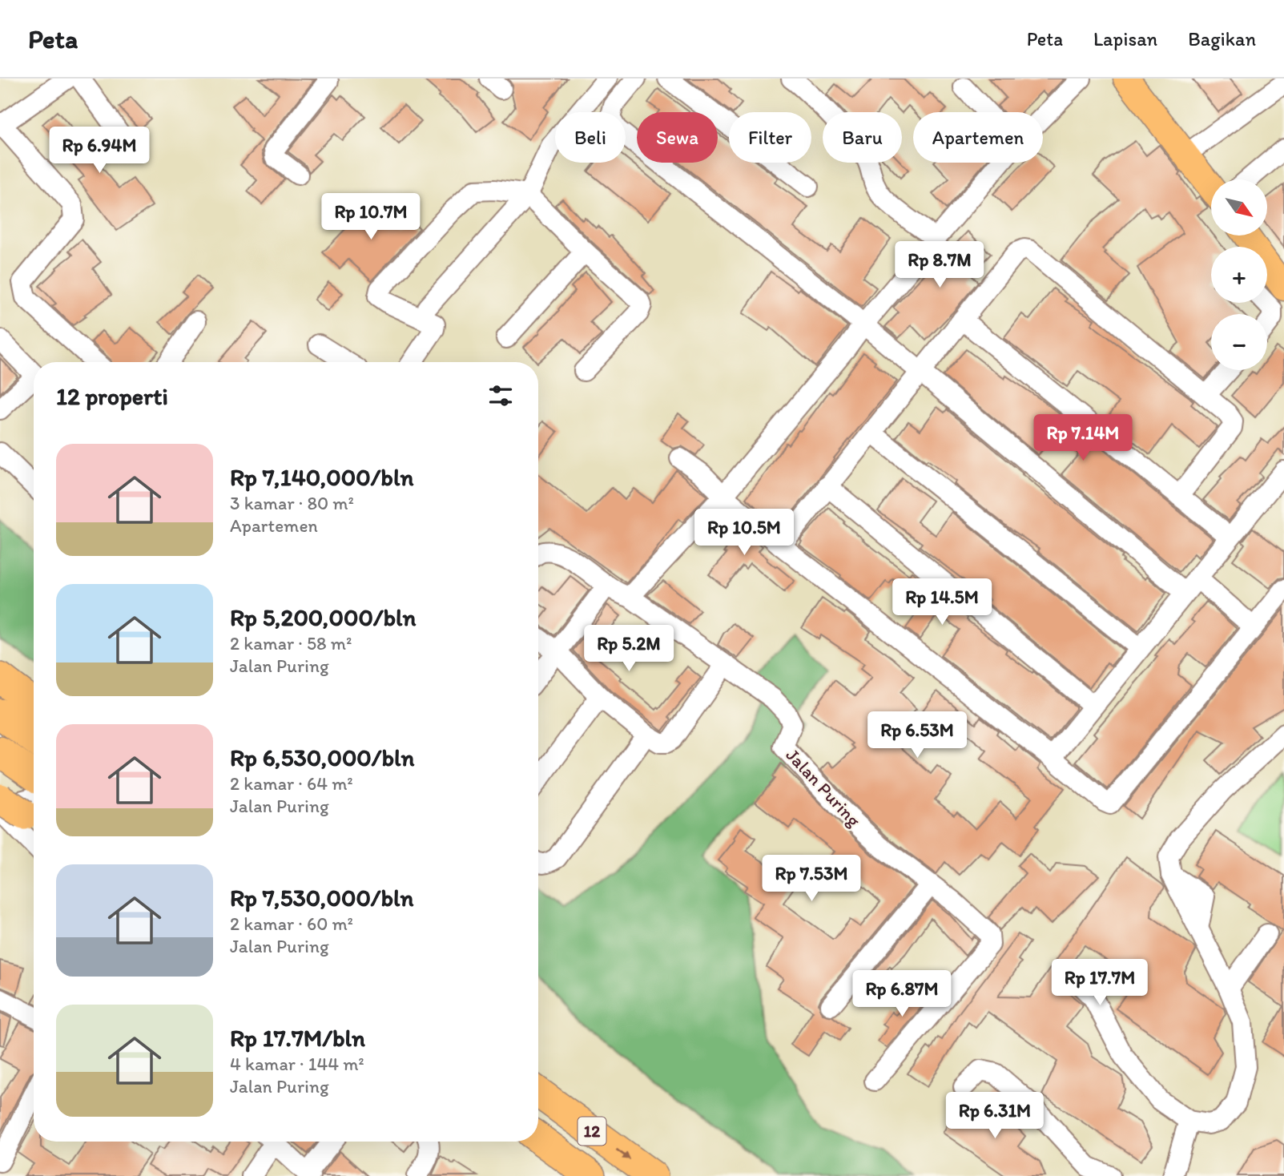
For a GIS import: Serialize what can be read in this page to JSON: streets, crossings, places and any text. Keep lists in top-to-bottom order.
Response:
{
  "streets": {
    "highway": ["12"],
    "street": ["Jalan Puring"]
  },
  "north": "bottom right",
  "page": {
    "header": "Peta",
    "nav": ["Peta", "Lapisan", "Bagikan"],
    "chip": [
      "Beli",
      "Sewa",
      "Filter",
      "Baru",
      "Apartemen"
    ],
    "price": [
      "Rp 6.94M",
      "Rp 10.7M",
      "Rp 8.7M",
      "Rp 7.14M",
      "Rp 10.5M",
      "Rp 14.5M",
      "Rp 5.2M",
      "Rp 6.53M",
      "Rp 7.53M",
      "Rp 17.7M",
      "Rp 6.87M",
      "Rp 6.31M"
    ],
    "map_buttons": ["+", "−"],
    "heading": "12 properti",
    "list": [
      {
        "name": "Rp 7,140,000/bln",
        "note": "3 kamar · 80 m² · Apartemen"
      },
      {
        "name": "Rp 5,200,000/bln",
        "note": "2 kamar · 58 m² · Jalan Puring"
      },
      {
        "name": "Rp 6,530,000/bln",
        "note": "2 kamar · 64 m² · Jalan Puring"
      },
      {
        "name": "Rp 7,530,000/bln",
        "note": "2 kamar · 60 m² · Jalan Puring"
      },
      {
        "name": "Rp 17.7M/bln",
        "note": "4 kamar · 144 m² · Jalan Puring"
      }
    ]
  }
}
